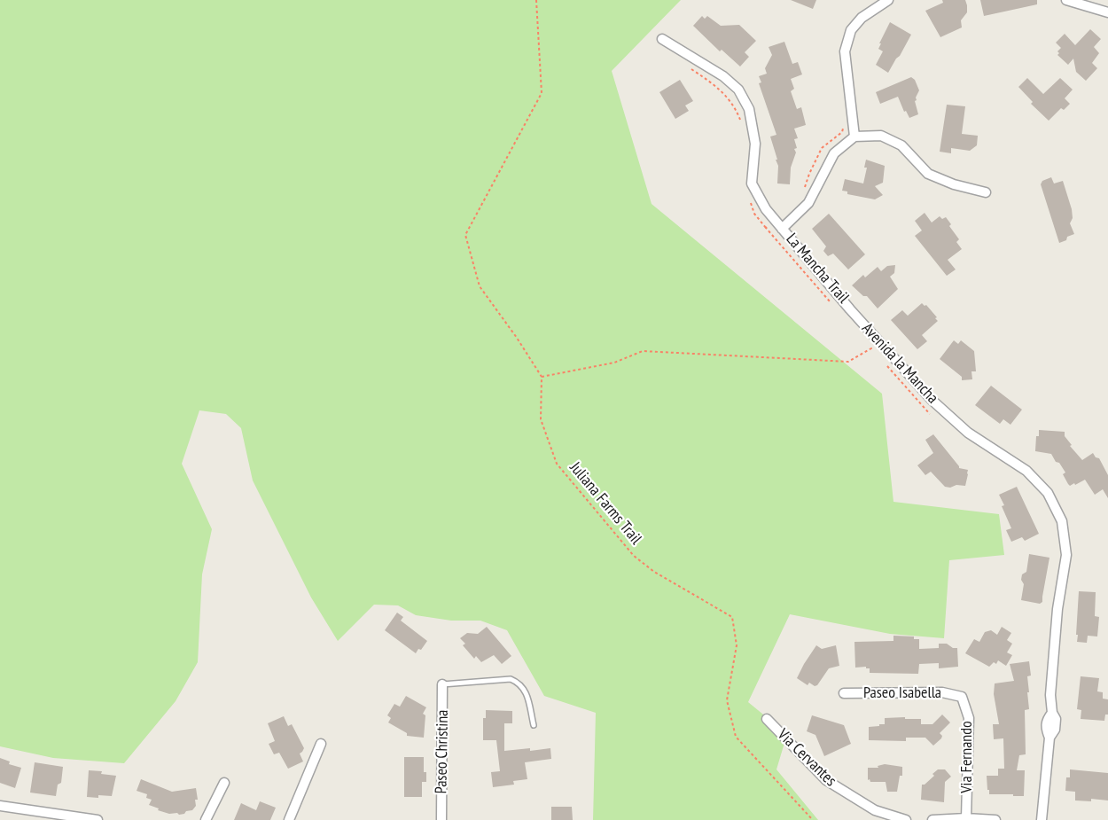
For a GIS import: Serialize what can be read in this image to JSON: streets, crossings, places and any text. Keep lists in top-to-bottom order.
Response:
{
  "streets": {
    "street": [
      "Avenida la Mancha",
      "Paseo Isabella",
      "Paseo Christina",
      "Via Fernando",
      "Via Cervantes"
    ],
    "path": ["La Mancha Trail", "Juliana Farms Trail"]
  },
  "crossings": [
    ["La Mancha Trail", "Avenida la Mancha"],
    ["Paseo Isabella", "Via Fernando"]
  ]
}
